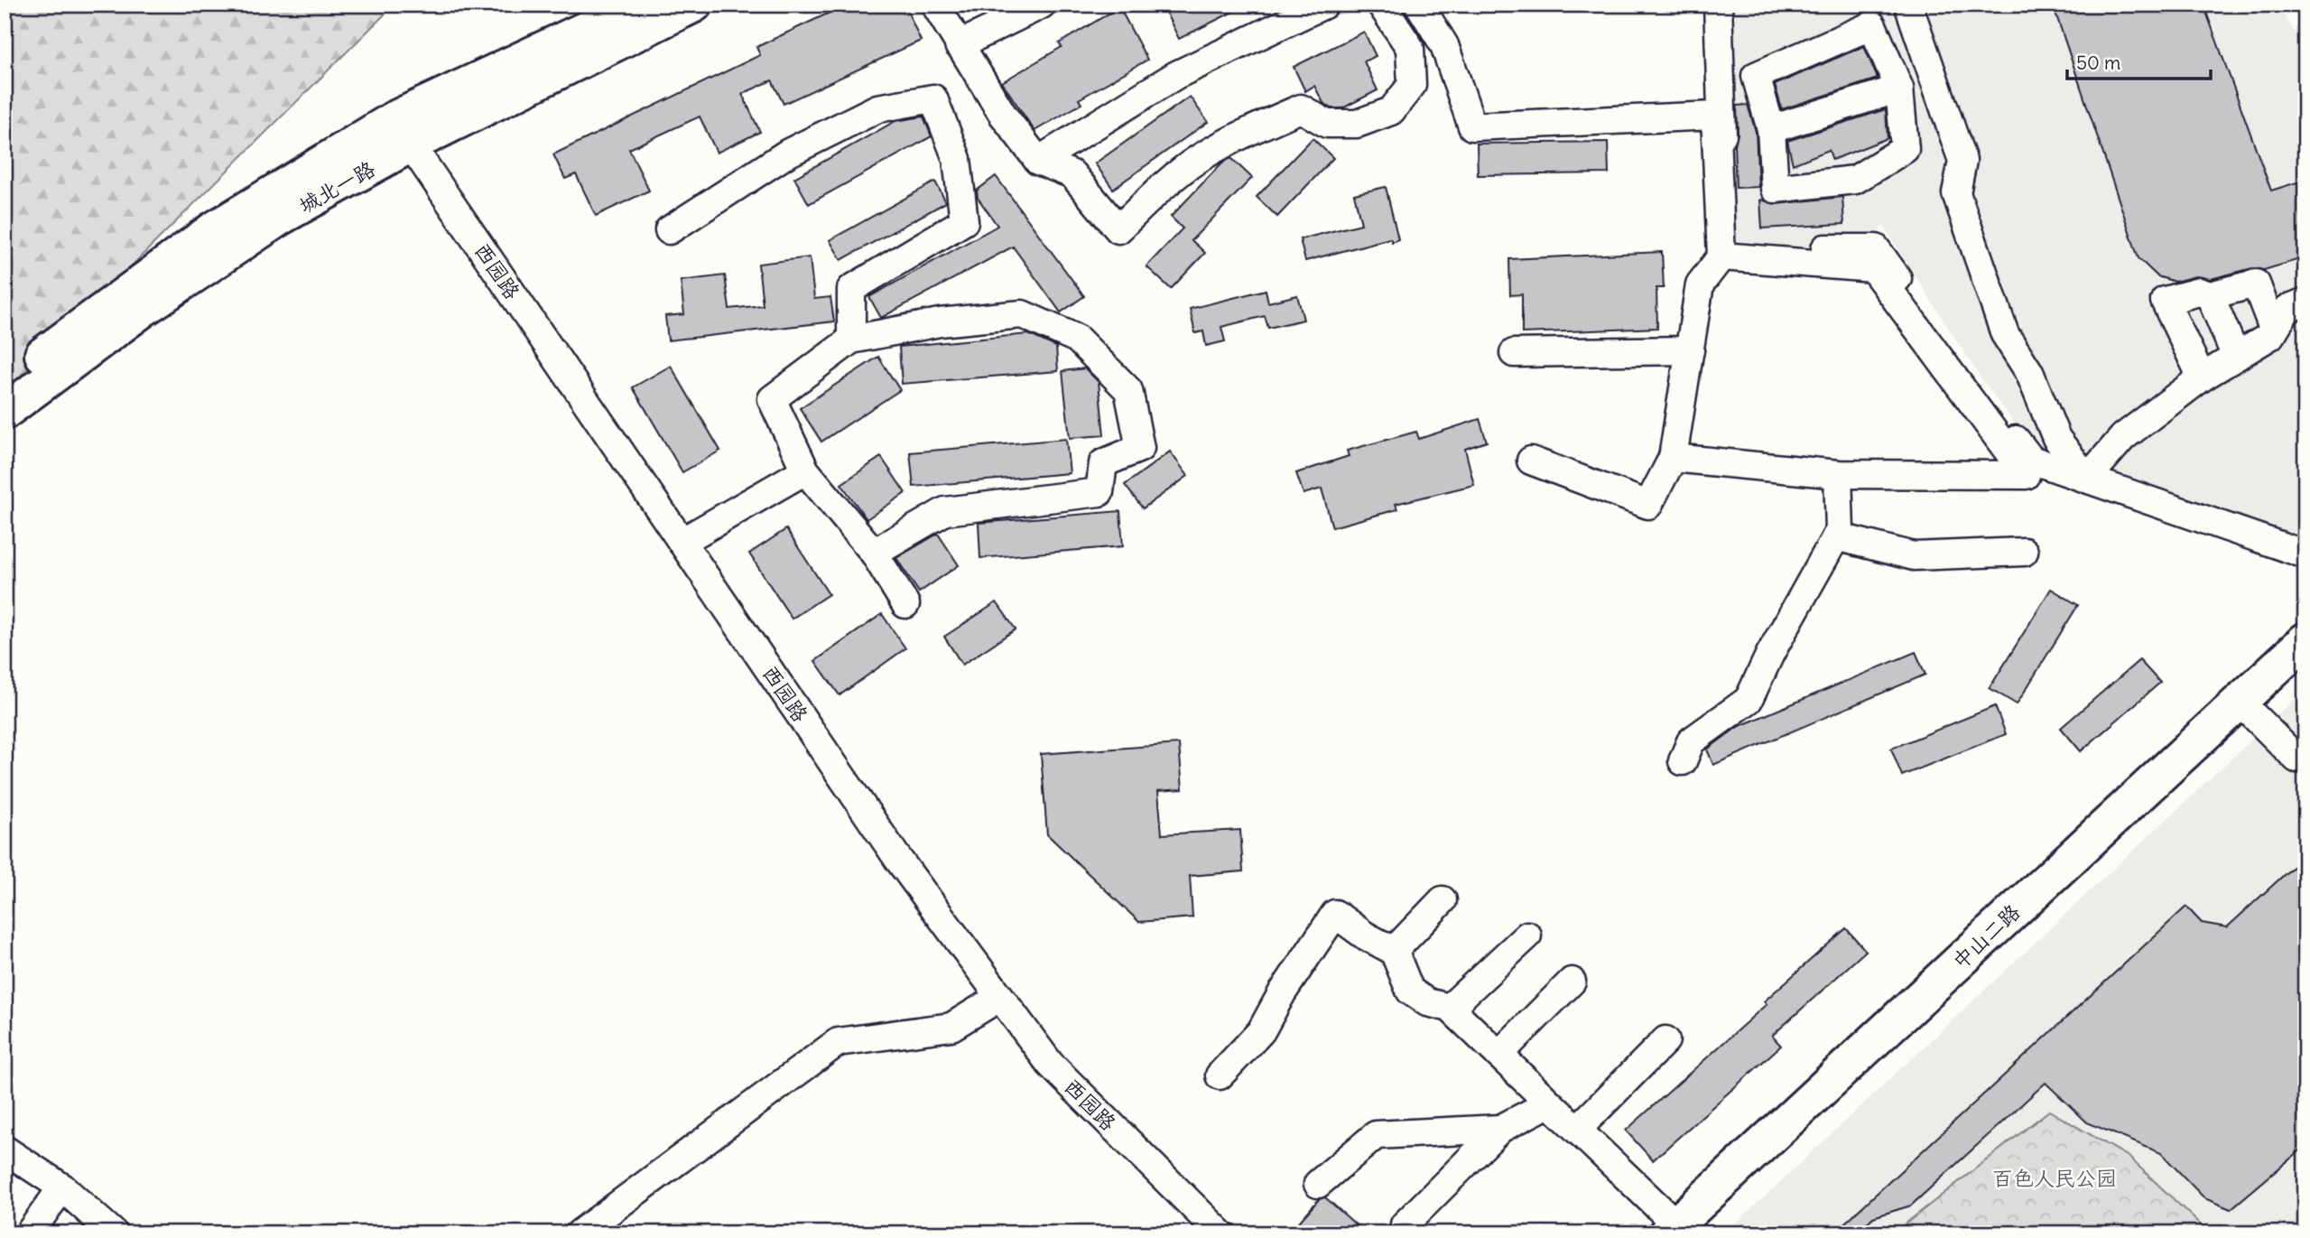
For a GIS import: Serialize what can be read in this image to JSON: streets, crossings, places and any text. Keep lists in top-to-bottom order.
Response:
{
  "streets": {
    "main road": ["城北一路", "中山二路"],
    "street": ["西园路"]
  },
  "crossings": [
    ["城北一路", "西园路"]
  ],
  "parks": ["百色人民公园"],
  "scale_bar": "50 m"
}
